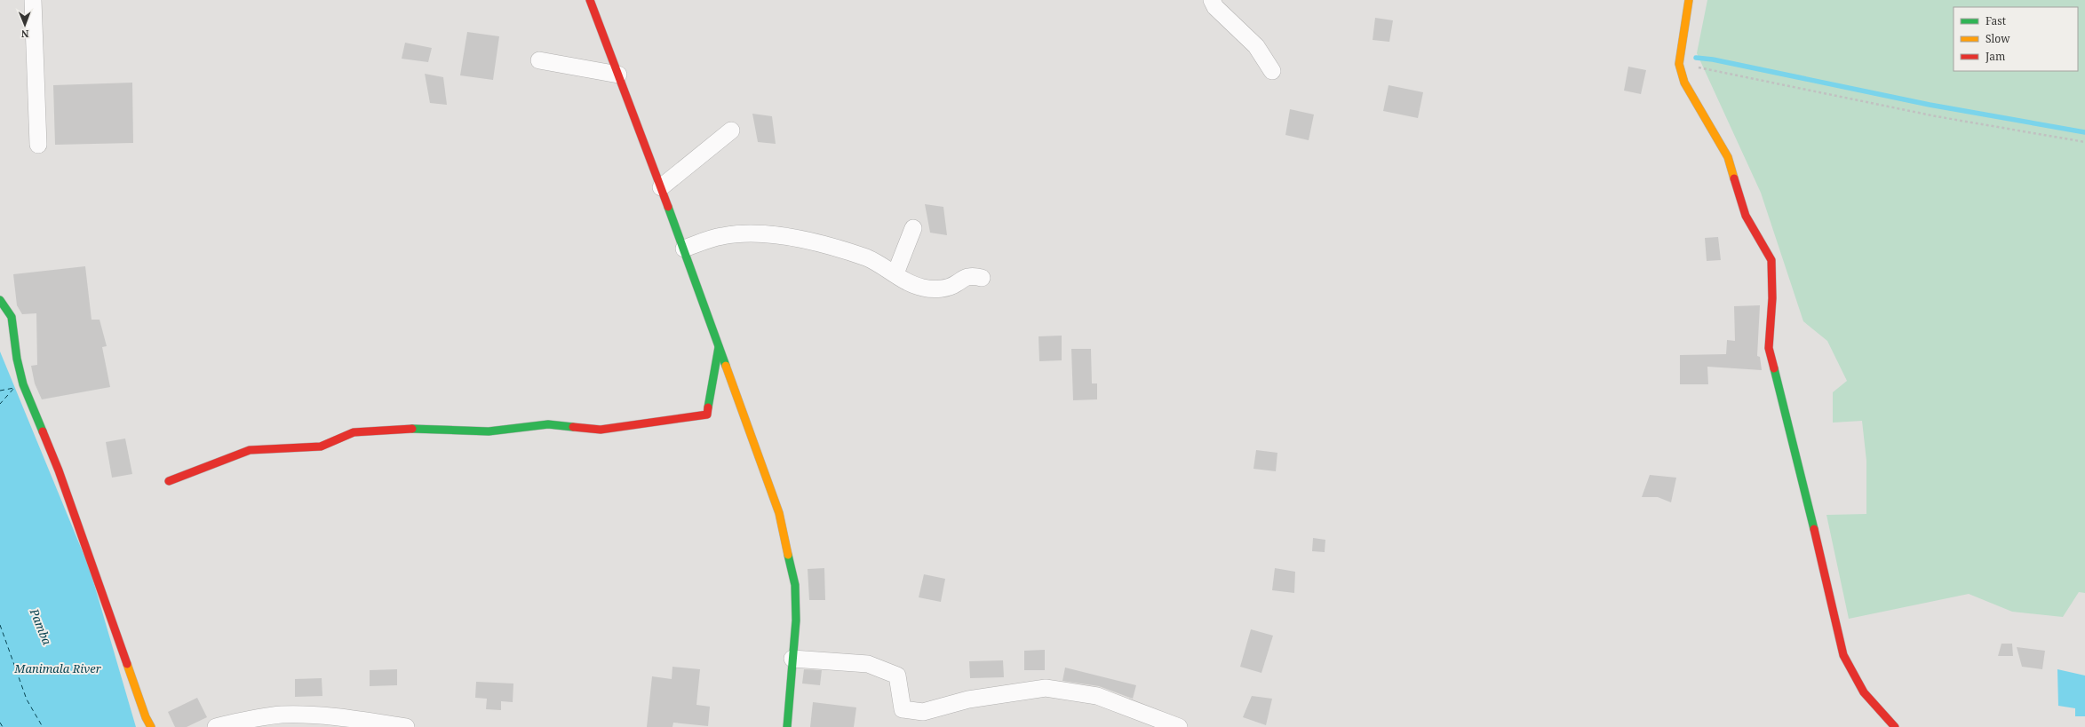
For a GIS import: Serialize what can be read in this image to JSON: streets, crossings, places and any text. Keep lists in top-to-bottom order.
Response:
{
  "water": ["Pamba", "Manimala River"],
  "legend": ["Fast", "Slow", "Jam"],
  "north": "bottom"
}
